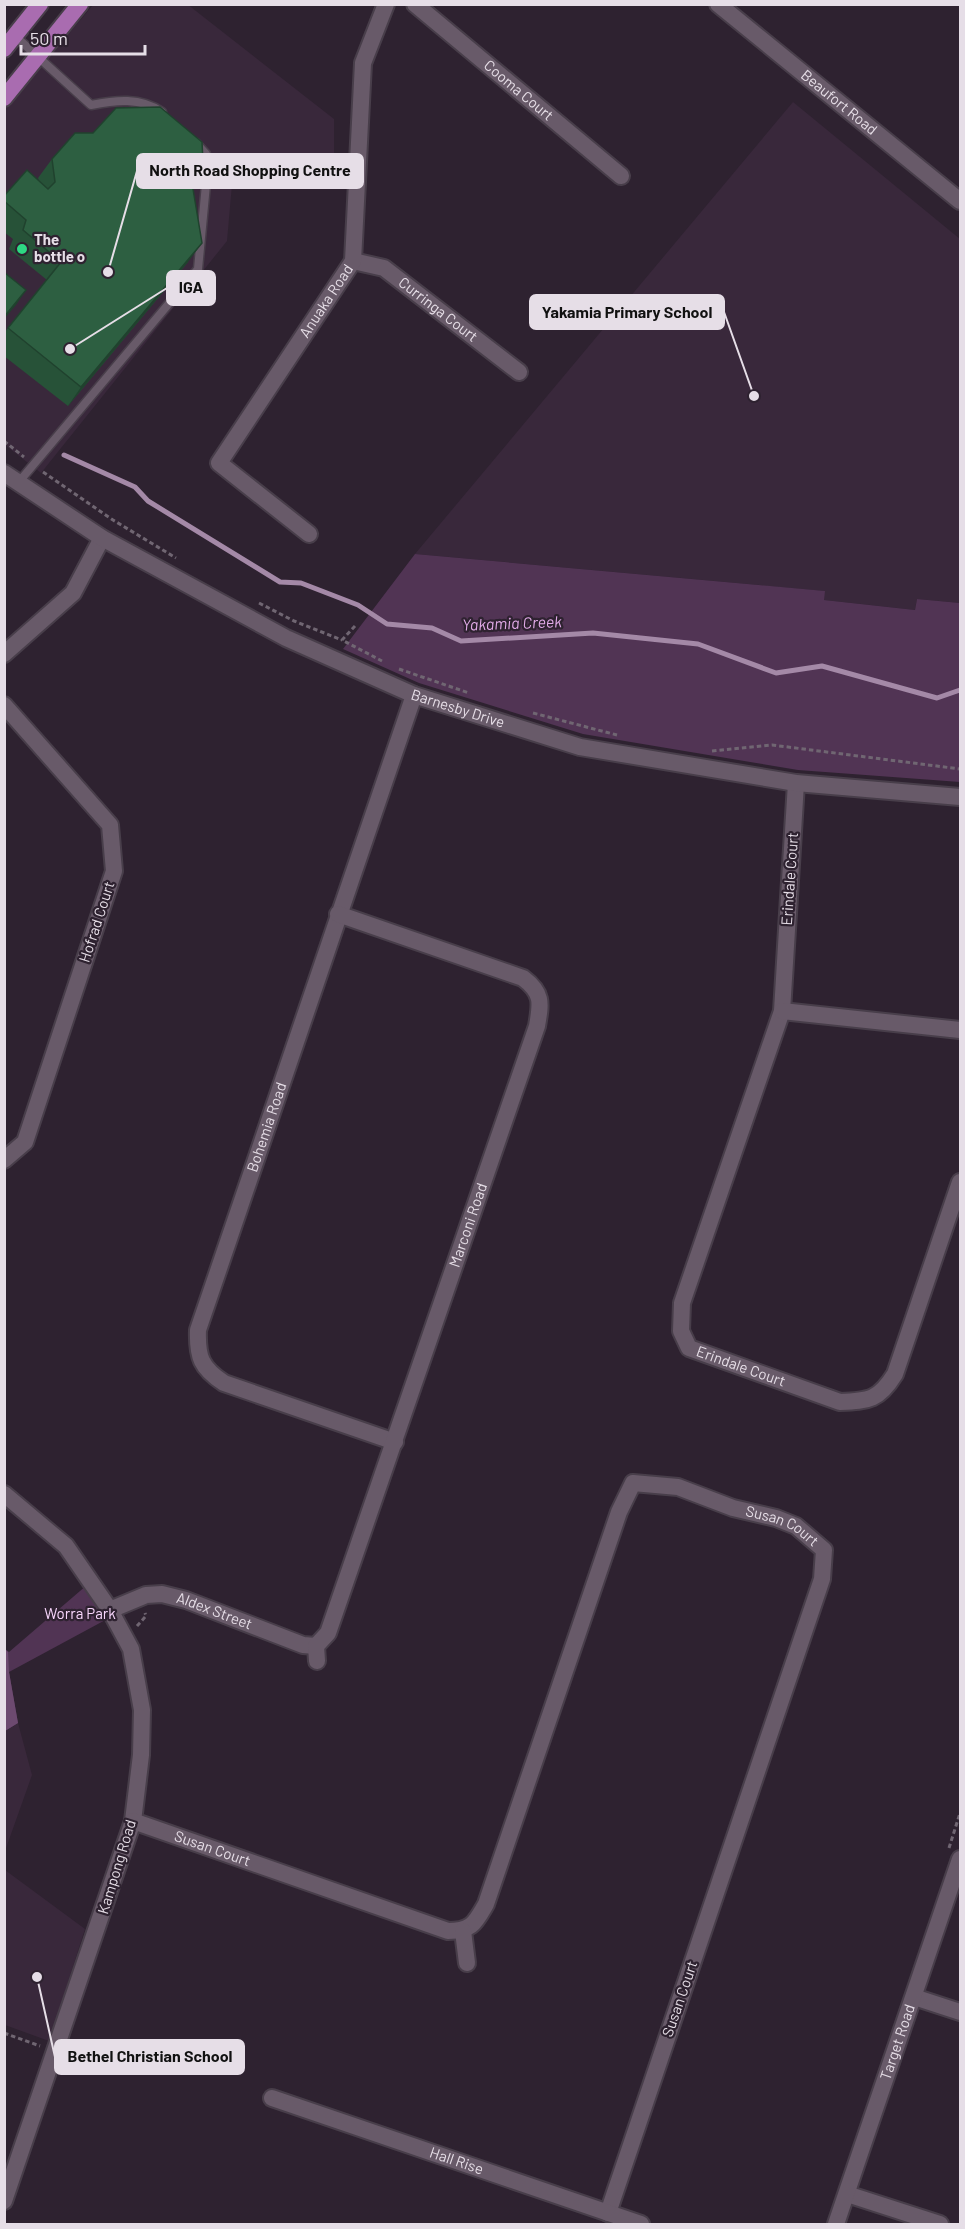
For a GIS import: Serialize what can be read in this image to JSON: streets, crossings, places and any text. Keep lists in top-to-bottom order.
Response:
{
  "streets": {
    "street": [
      "Cooma Court",
      "Beaufort Road",
      "Anuaka Road",
      "Curringa Court",
      "Barnesby Drive",
      "Erindale Court",
      "Hofrad Court",
      "Bohemia Road",
      "Marconi Road",
      "Susan Court",
      "Aldex Street",
      "Kampong Road",
      "Target Road",
      "Hall Rise"
    ]
  },
  "crossings": [
    ["Anuaka Road", "Curringa Court"],
    ["Barnesby Drive", "Erindale Court"],
    ["Barnesby Drive", "Bohemia Road"],
    ["Bohemia Road", "Marconi Road"],
    ["Marconi Road", "Aldex Street"],
    ["Susan Court", "Kampong Road"],
    ["Susan Court", "Hall Rise"],
    ["Aldex Street", "Kampong Road"]
  ],
  "water": ["Yakamia Creek"],
  "parks": ["Worra Park"],
  "places": [
    "The bottle o",
    "North Road Shopping Centre",
    "IGA",
    "Yakamia Primary School",
    "Bethel Christian School"
  ],
  "scale_bar": "50 m"
}
